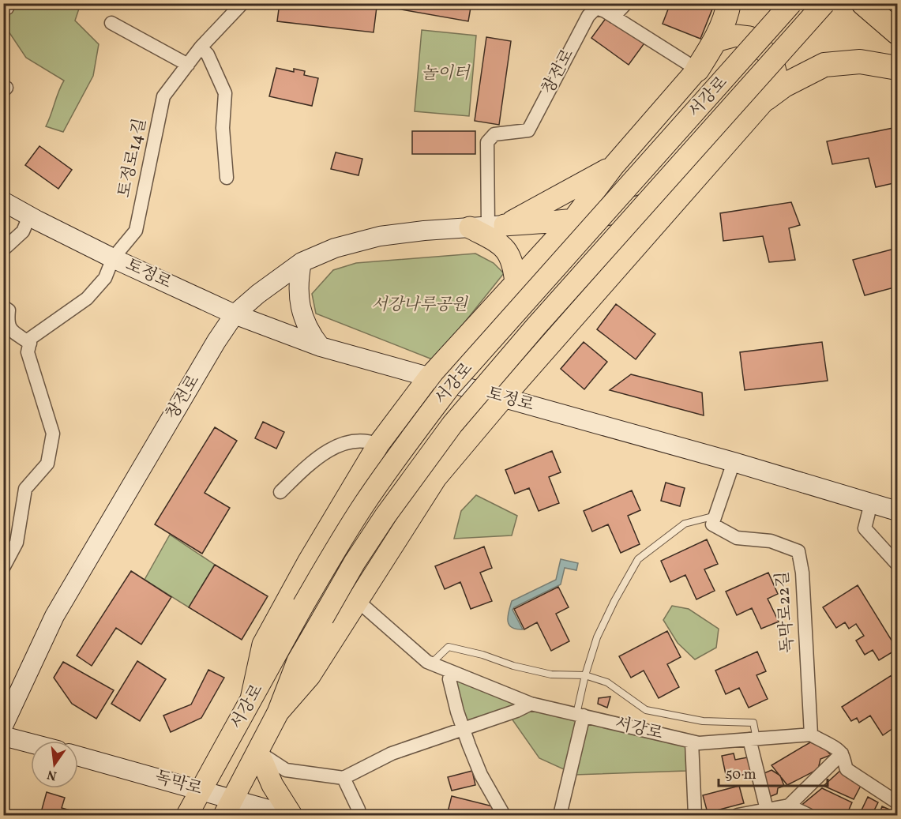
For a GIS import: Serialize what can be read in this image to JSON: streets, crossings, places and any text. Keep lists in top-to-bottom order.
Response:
{
  "streets": {
    "main road": [
      "창전로",
      "서강로",
      "토정로",
      "독막로"
    ],
    "street": ["토정로14길", "독막로22길"]
  },
  "crossings": [
    ["창전로", "토정로"],
    ["서강로", "독막로22길"],
    ["서강로", "독막로"],
    ["토정로14길", "토정로"]
  ],
  "parks": ["놀이터", "서강나루공원"],
  "scale_bar": "50 m",
  "north": "bottom"
}
